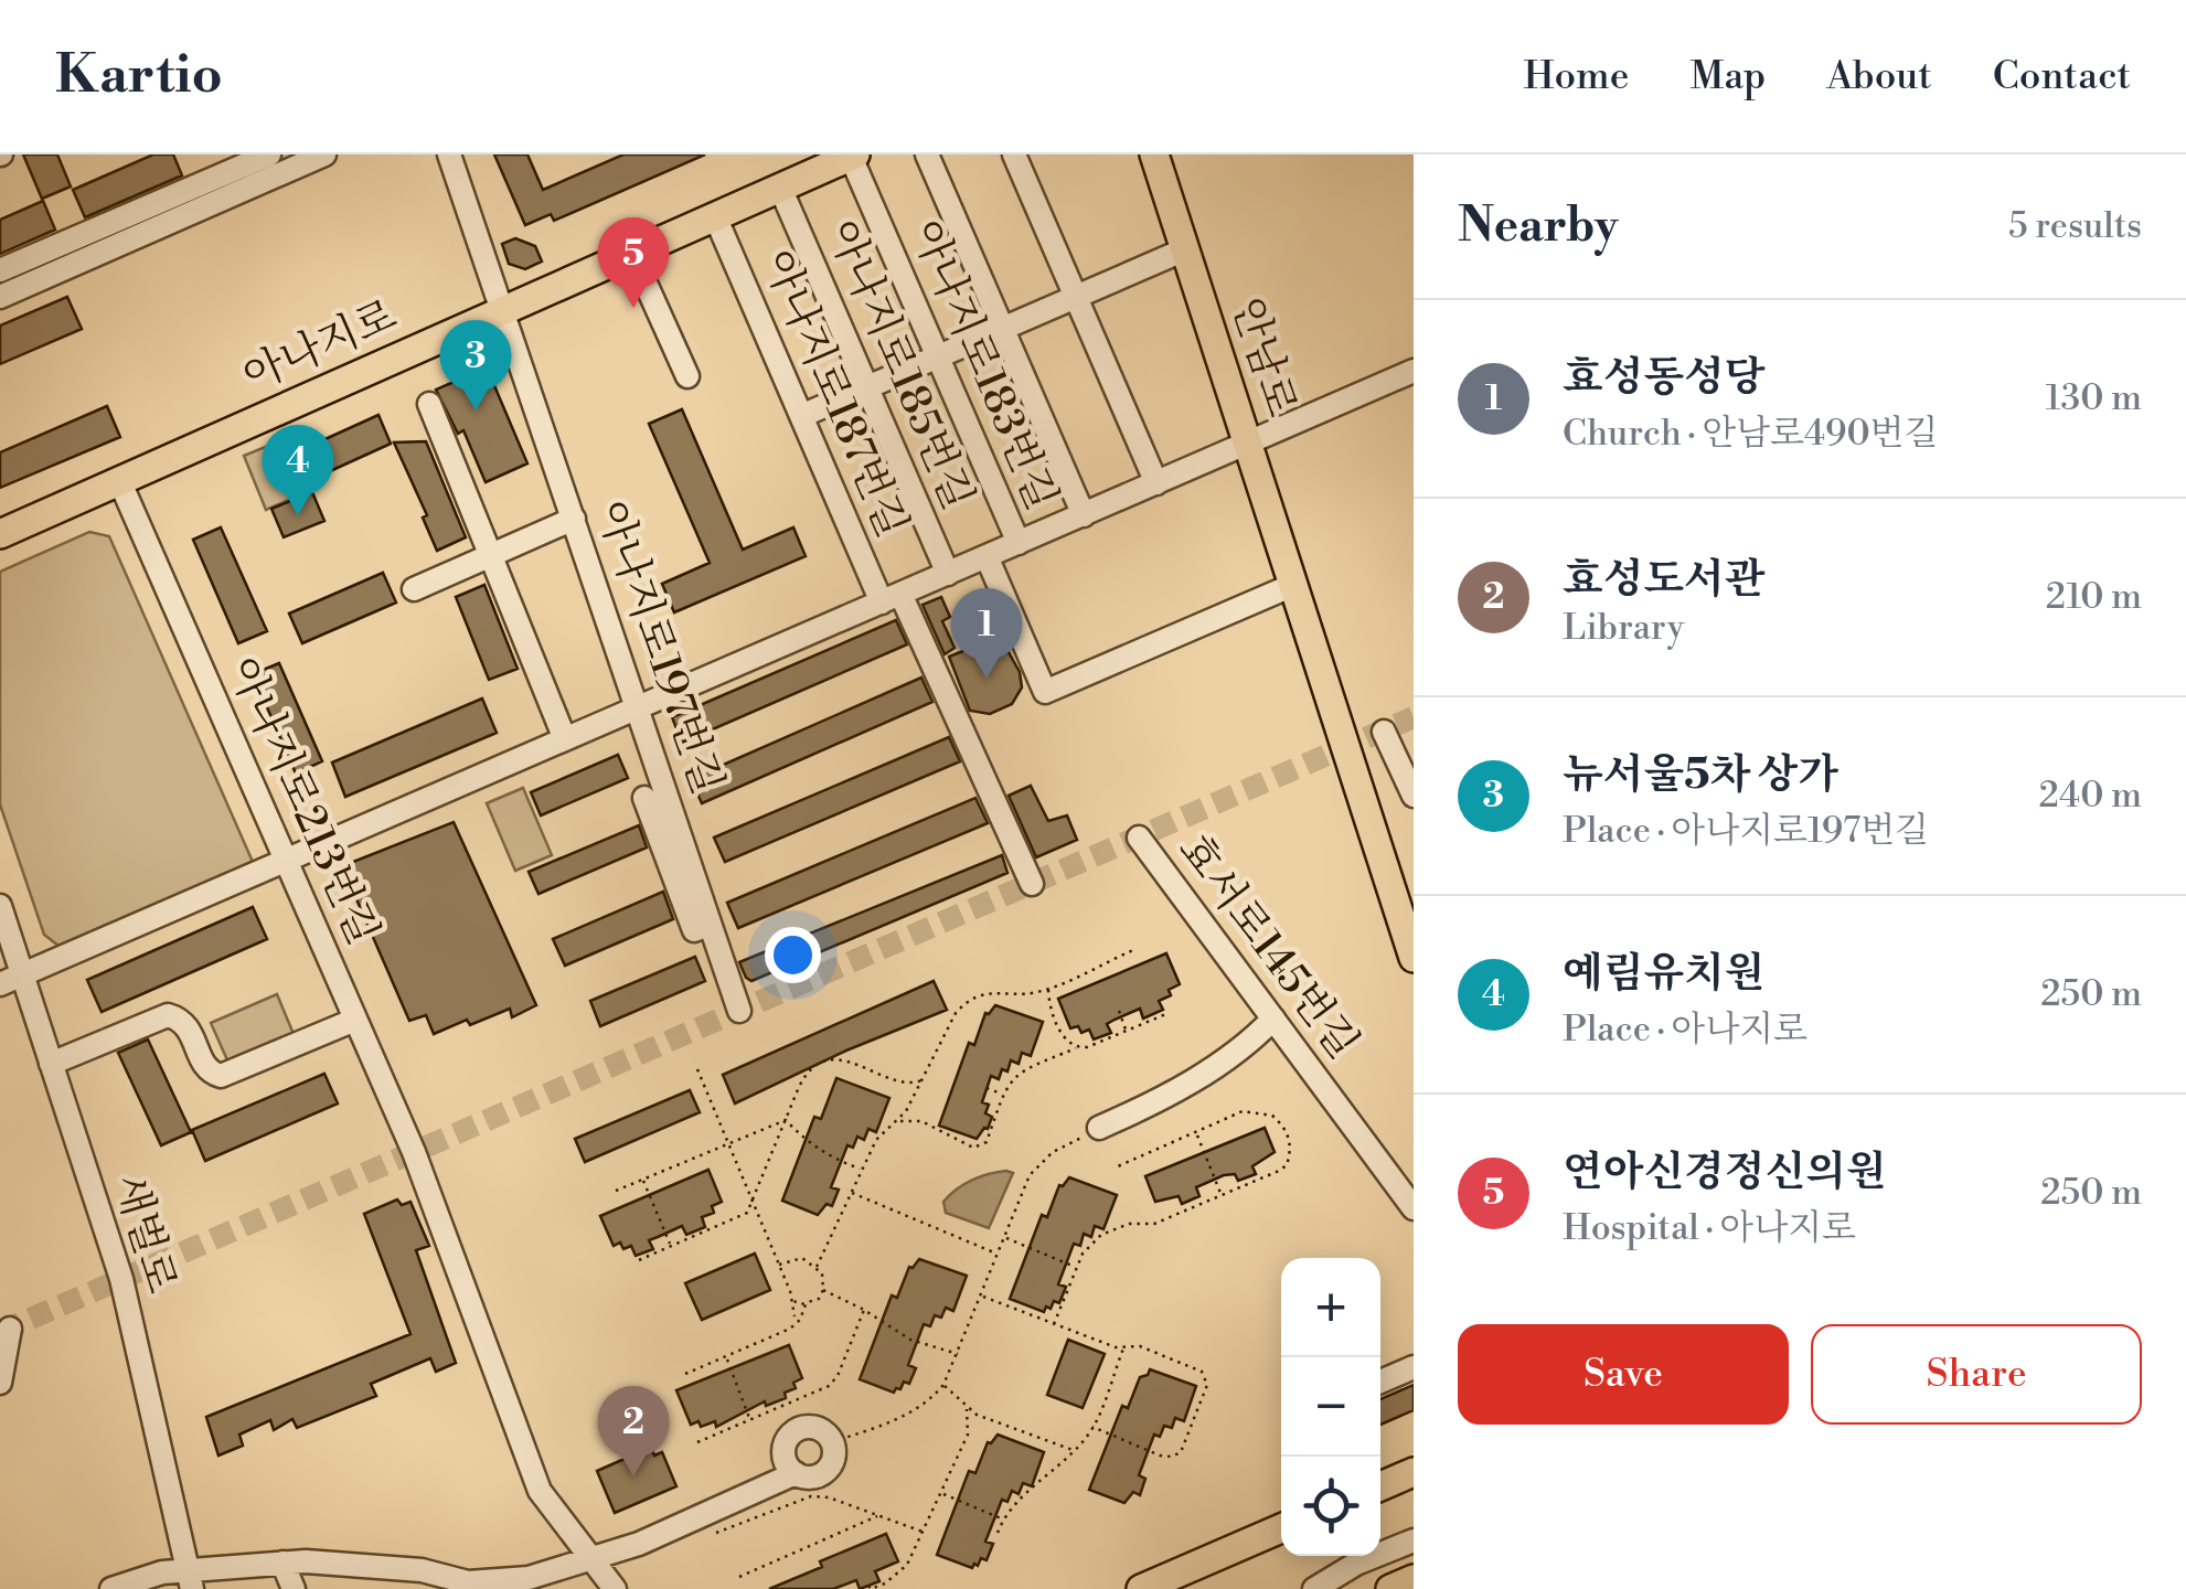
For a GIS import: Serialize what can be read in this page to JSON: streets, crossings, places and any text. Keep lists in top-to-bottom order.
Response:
{
  "streets": {
    "main road": ["아나지로", "안남로"],
    "street": [
      "아나지로185번길",
      "아나지로183번길",
      "아나지로187번길",
      "아나지로197번길",
      "아나지로213번길",
      "효서로145번길",
      "새벌로"
    ]
  },
  "crossings": [
    ["아나지로", "아나지로185번길"],
    ["아나지로", "아나지로183번길"],
    ["아나지로", "아나지로187번길"],
    ["아나지로", "아나지로197번길"],
    ["아나지로", "아나지로213번길"]
  ],
  "page": {
    "header": "Kartio",
    "nav": [
      "Home",
      "Map",
      "About",
      "Contact"
    ],
    "heading": ["Nearby", "5 results"],
    "pins": [
      "5",
      "3",
      "4",
      "1",
      "2"
    ],
    "list": [
      {
        "mark": "1",
        "name": "효성동성당",
        "note": "Church · 안남로490번길",
        "value": "130 m"
      },
      {
        "mark": "2",
        "name": "효성도서관",
        "note": "Library",
        "value": "210 m"
      },
      {
        "mark": "3",
        "name": "뉴서울5차 상가",
        "note": "Place · 아나지로197번길",
        "value": "240 m"
      },
      {
        "mark": "4",
        "name": "예림유치원",
        "note": "Place · 아나지로",
        "value": "250 m"
      },
      {
        "mark": "5",
        "name": "연아신경정신의원",
        "note": "Hospital · 아나지로",
        "value": "250 m"
      }
    ],
    "map_buttons": ["+", "−"],
    "buttons": ["Save", "Share"]
  }
}
